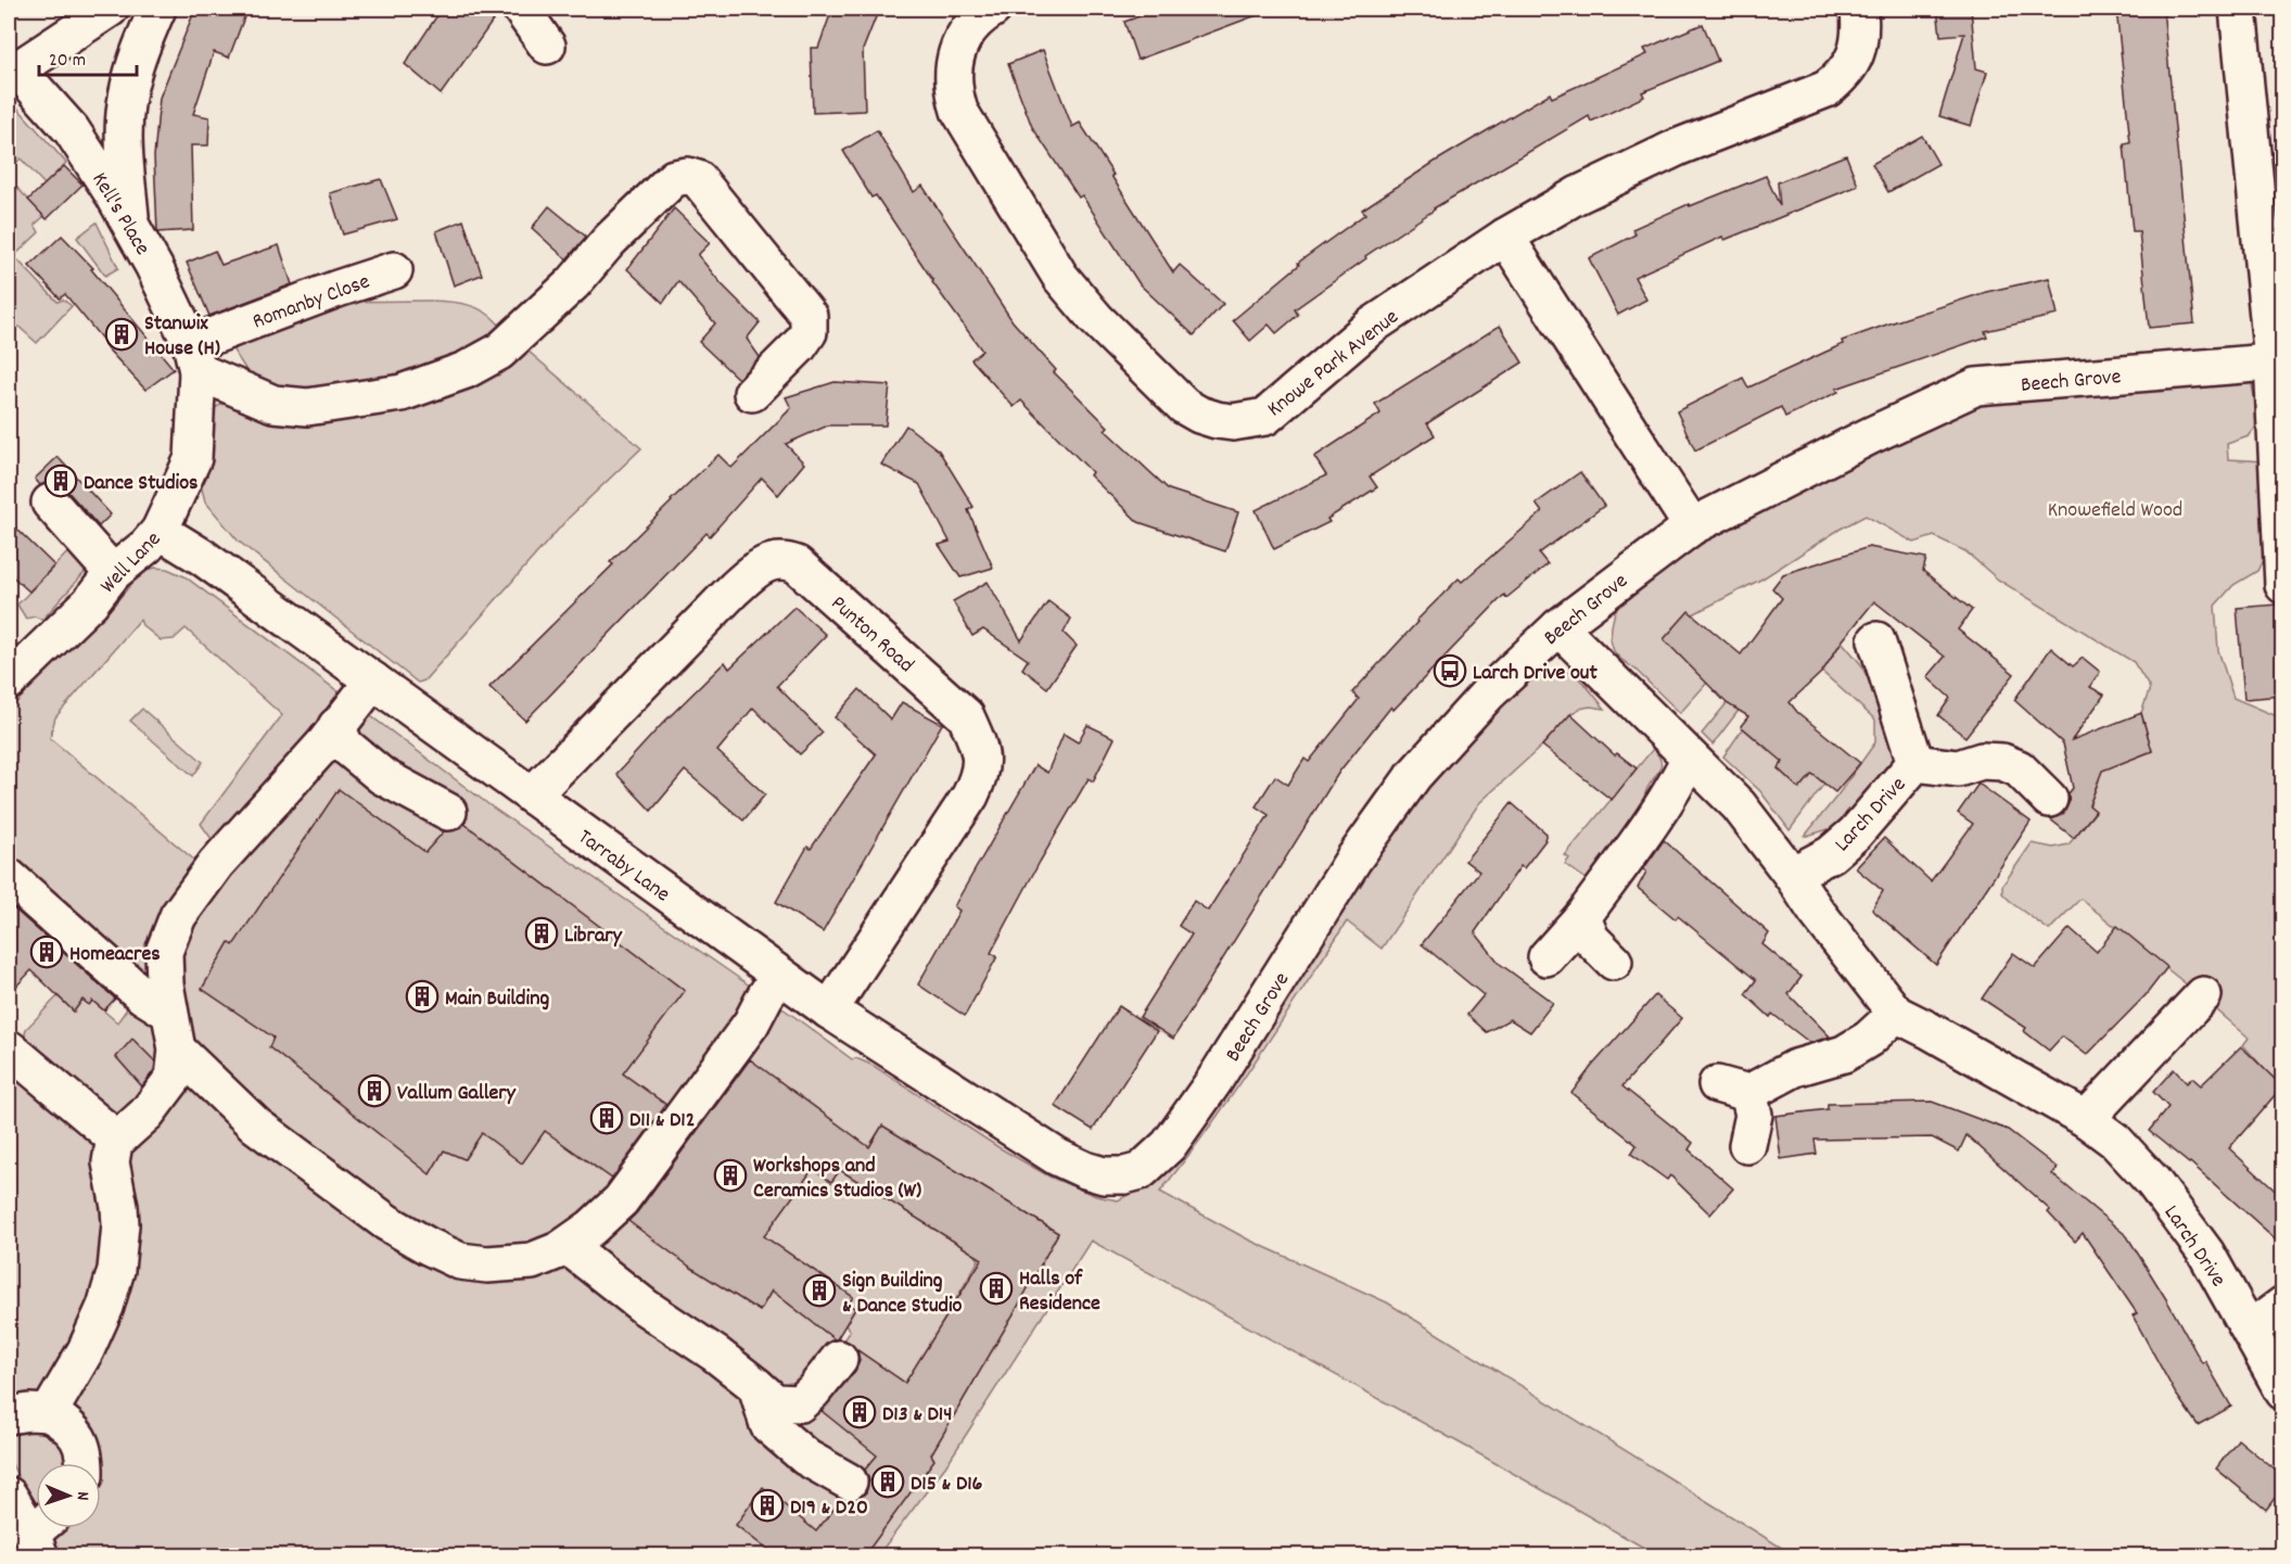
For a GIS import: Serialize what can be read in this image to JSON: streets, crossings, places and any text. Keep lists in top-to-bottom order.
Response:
{
  "streets": {
    "street": [
      "Kell's Place",
      "Romanby Close",
      "Knowe Park Avenue",
      "Beech Grove",
      "Well Lane",
      "Punton Road",
      "Larch Drive",
      "Tarraby Lane"
    ]
  },
  "crossings": [
    ["Kell's Place", "Romanby Close"],
    ["Kell's Place", "Well Lane"],
    ["Romanby Close", "Well Lane"],
    ["Beech Grove", "Larch Drive"],
    ["Beech Grove", "Tarraby Lane"],
    ["Well Lane", "Tarraby Lane"],
    ["Punton Road", "Tarraby Lane"]
  ],
  "parks": ["Knowefield Wood"],
  "places": {
    "building": [
      "Stanwix House (H)",
      "Dance Studios",
      "Library",
      "Homeacres",
      "Main Building",
      "Vallum Gallery",
      "D11 & D12",
      "Workshops and Ceramics Studios (W)",
      "Halls of Residence",
      "Sign Building & Dance Studio",
      "D13 & D14",
      "D15 & D16",
      "D19 & D20"
    ],
    "bus stop": ["Larch Drive out"]
  },
  "scale_bar": "20 m",
  "north": "right"
}
